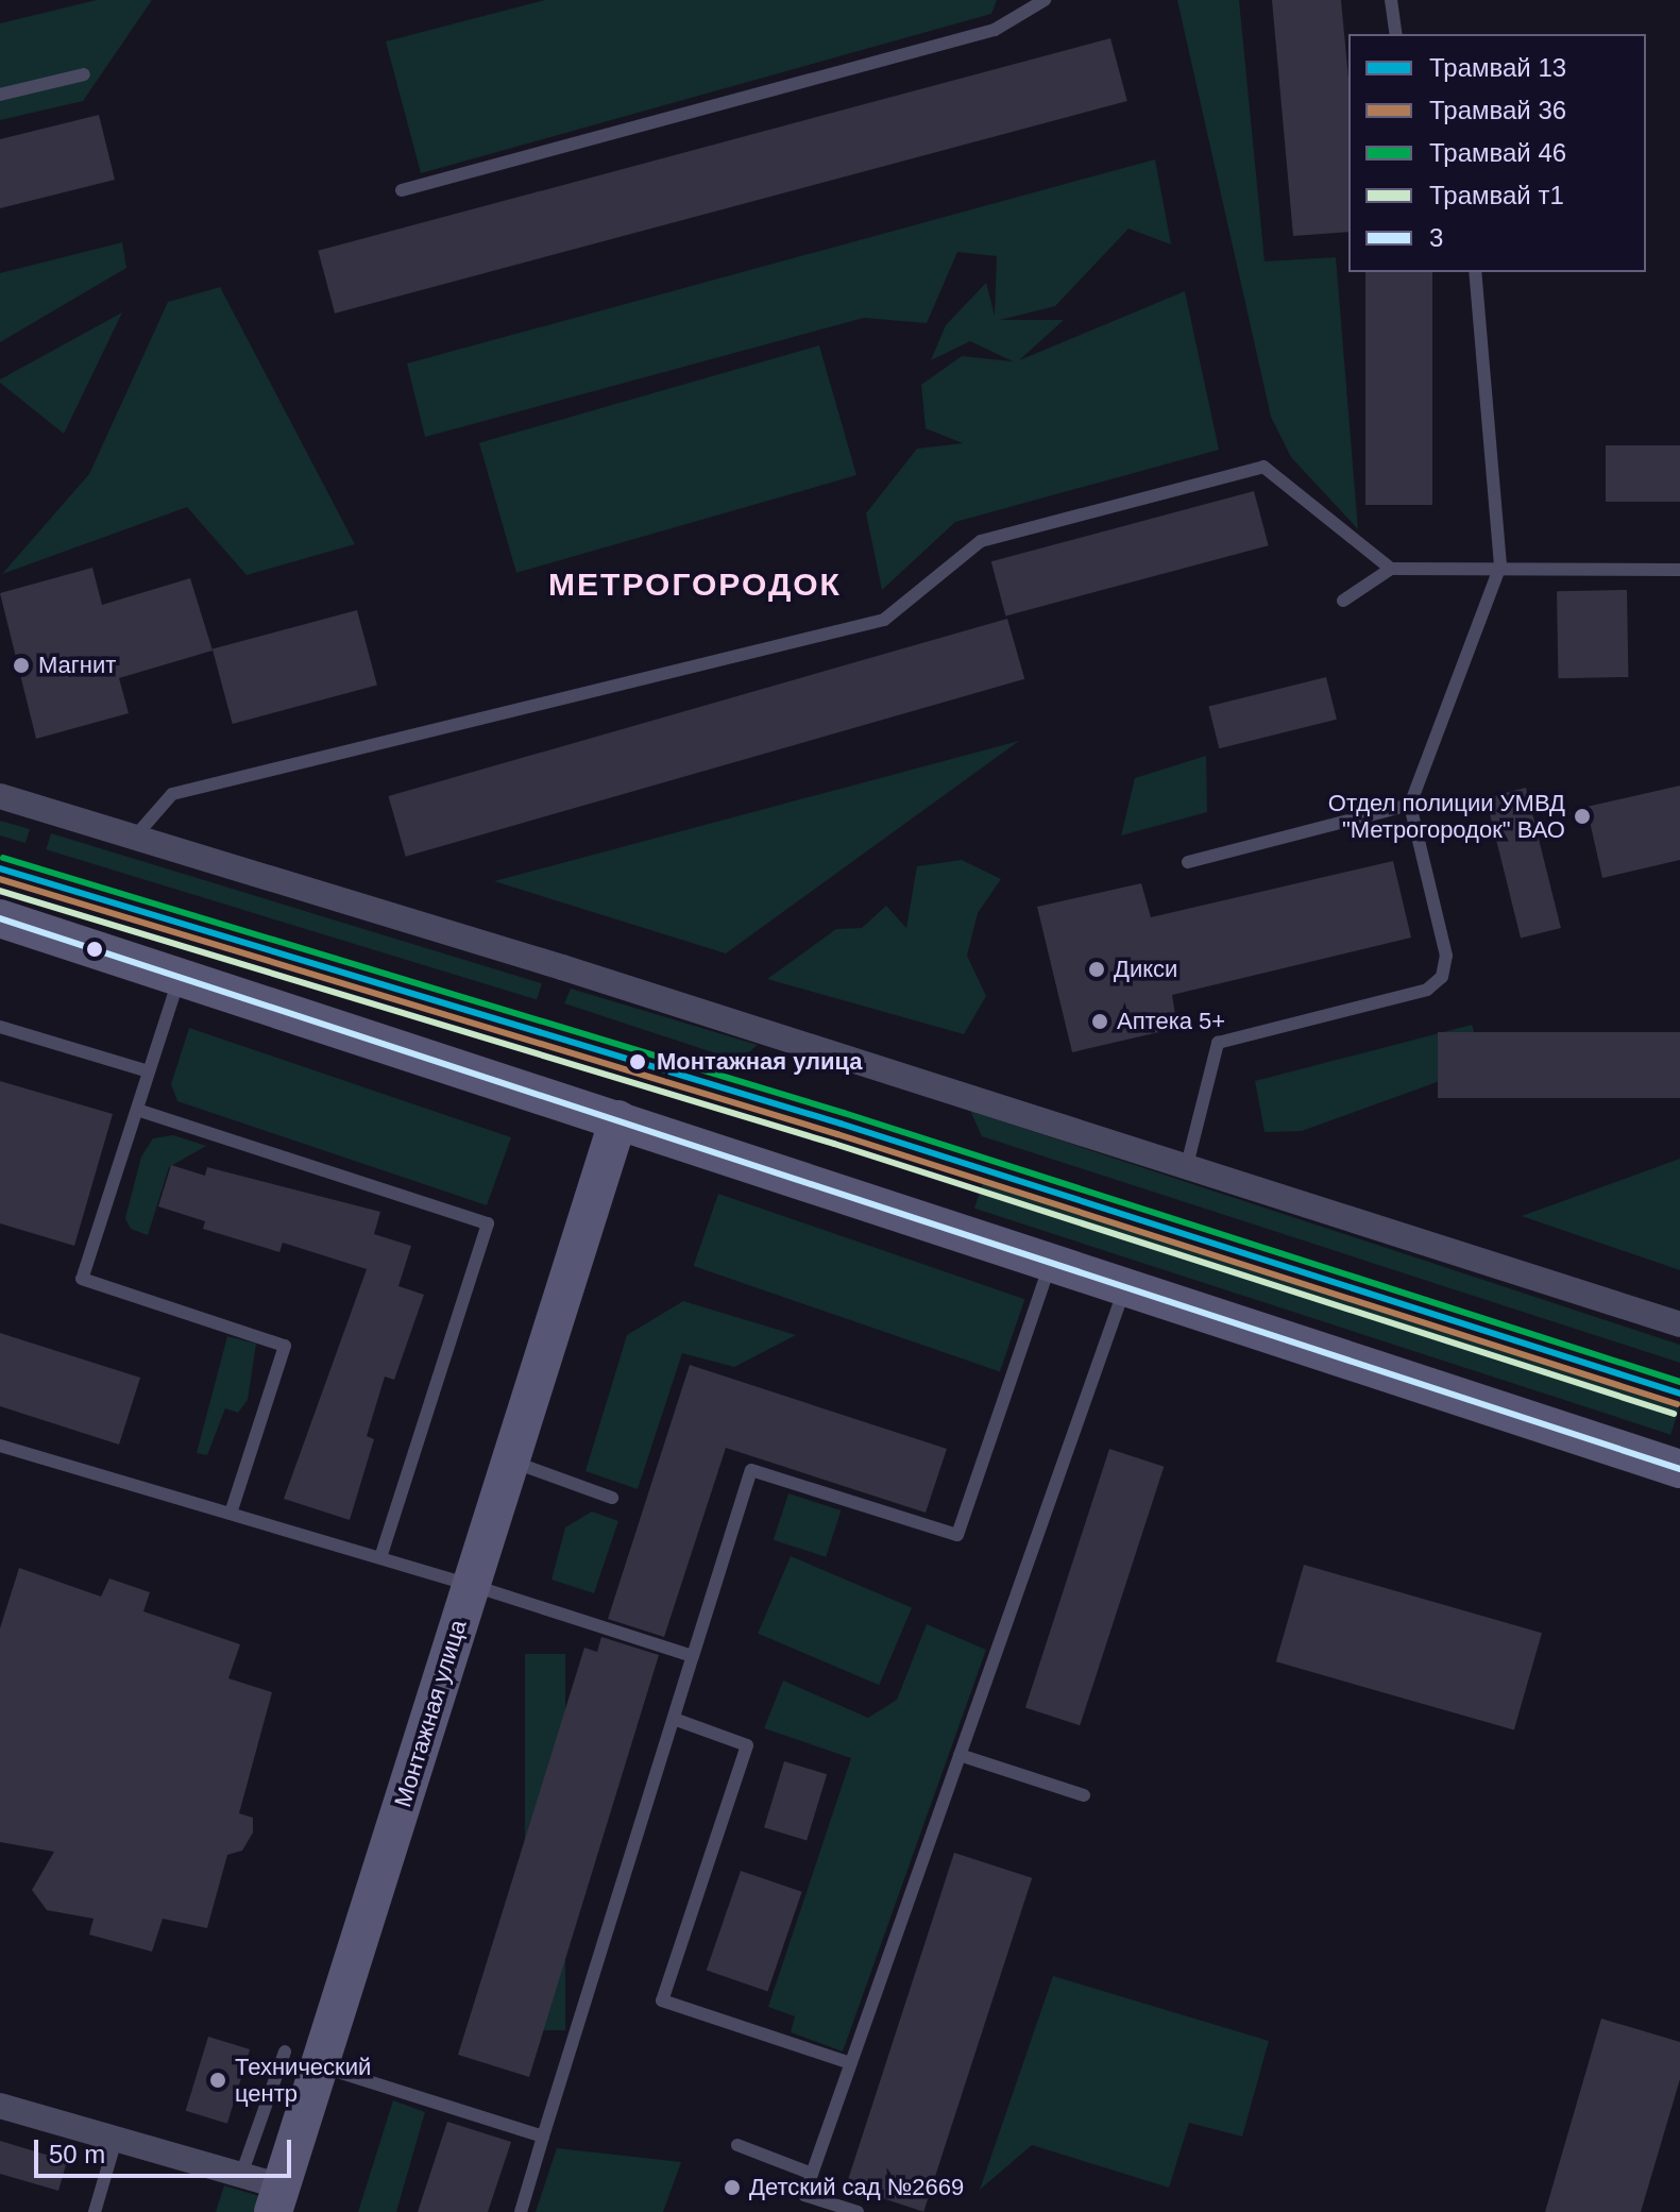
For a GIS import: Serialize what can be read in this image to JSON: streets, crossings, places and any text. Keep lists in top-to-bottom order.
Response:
{
  "streets": {
    "street": ["Монтажная улица"]
  },
  "districts": ["МЕТРОГОРОДОК"],
  "places": [
    "Магнит",
    "Отдел полиции УМВД \"Метрогородок\" ВАО",
    "Дикси",
    "Аптека 5+",
    "Монтажная улица",
    "Технический центр",
    "Детский сад №2669"
  ],
  "lines": [
    "tram line 46",
    "tram line 13",
    "tram line 36",
    "tram line т1",
    "transit line 3"
  ],
  "legend": [
    "Трамвай 13",
    "Трамвай 36",
    "Трамвай 46",
    "Трамвай т1",
    "3"
  ],
  "scale_bar": "50 m"
}
